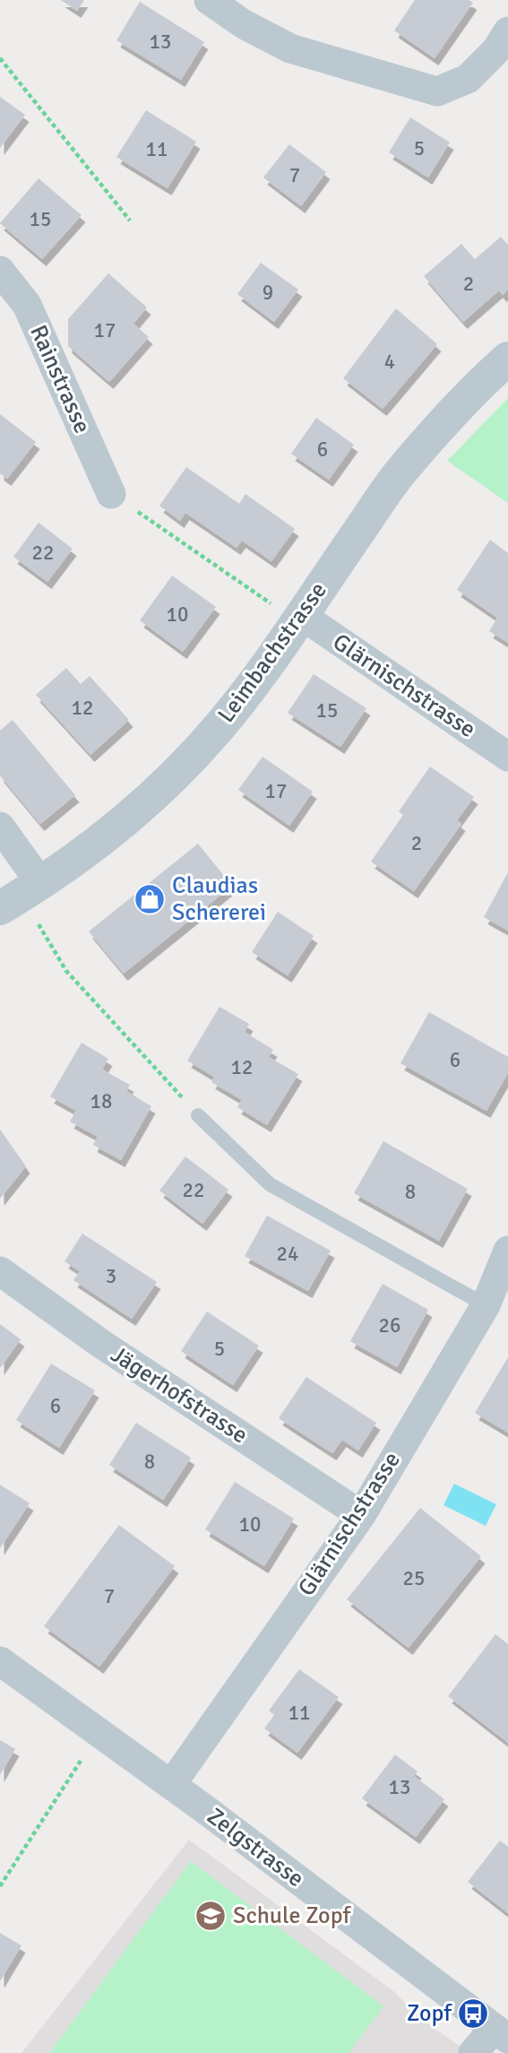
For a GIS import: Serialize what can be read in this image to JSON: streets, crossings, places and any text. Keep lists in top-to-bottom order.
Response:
{
  "streets": {
    "street": [
      "Rainstrasse",
      "Leimbachstrasse",
      "Glärnischstrasse",
      "Jägerhofstrasse",
      "Zelgstrasse"
    ]
  },
  "crossings": [
    ["Leimbachstrasse", "Glärnischstrasse"],
    ["Glärnischstrasse", "Jägerhofstrasse"],
    ["Glärnischstrasse", "Zelgstrasse"]
  ],
  "places": {
    "shop": ["Claudias Schererei"],
    "school or university": ["Schule Zopf"],
    "bus stop": ["Zopf"]
  },
  "house_numbers": [
    "13",
    "5",
    "11",
    "7",
    "15",
    "2",
    "9",
    "17",
    "4",
    "6",
    "22",
    "10",
    "12",
    "15",
    "17",
    "2",
    "6",
    "12",
    "18",
    "22",
    "8",
    "24",
    "3",
    "26",
    "5",
    "6",
    "8",
    "10",
    "25",
    "7",
    "11",
    "13"
  ]
}
